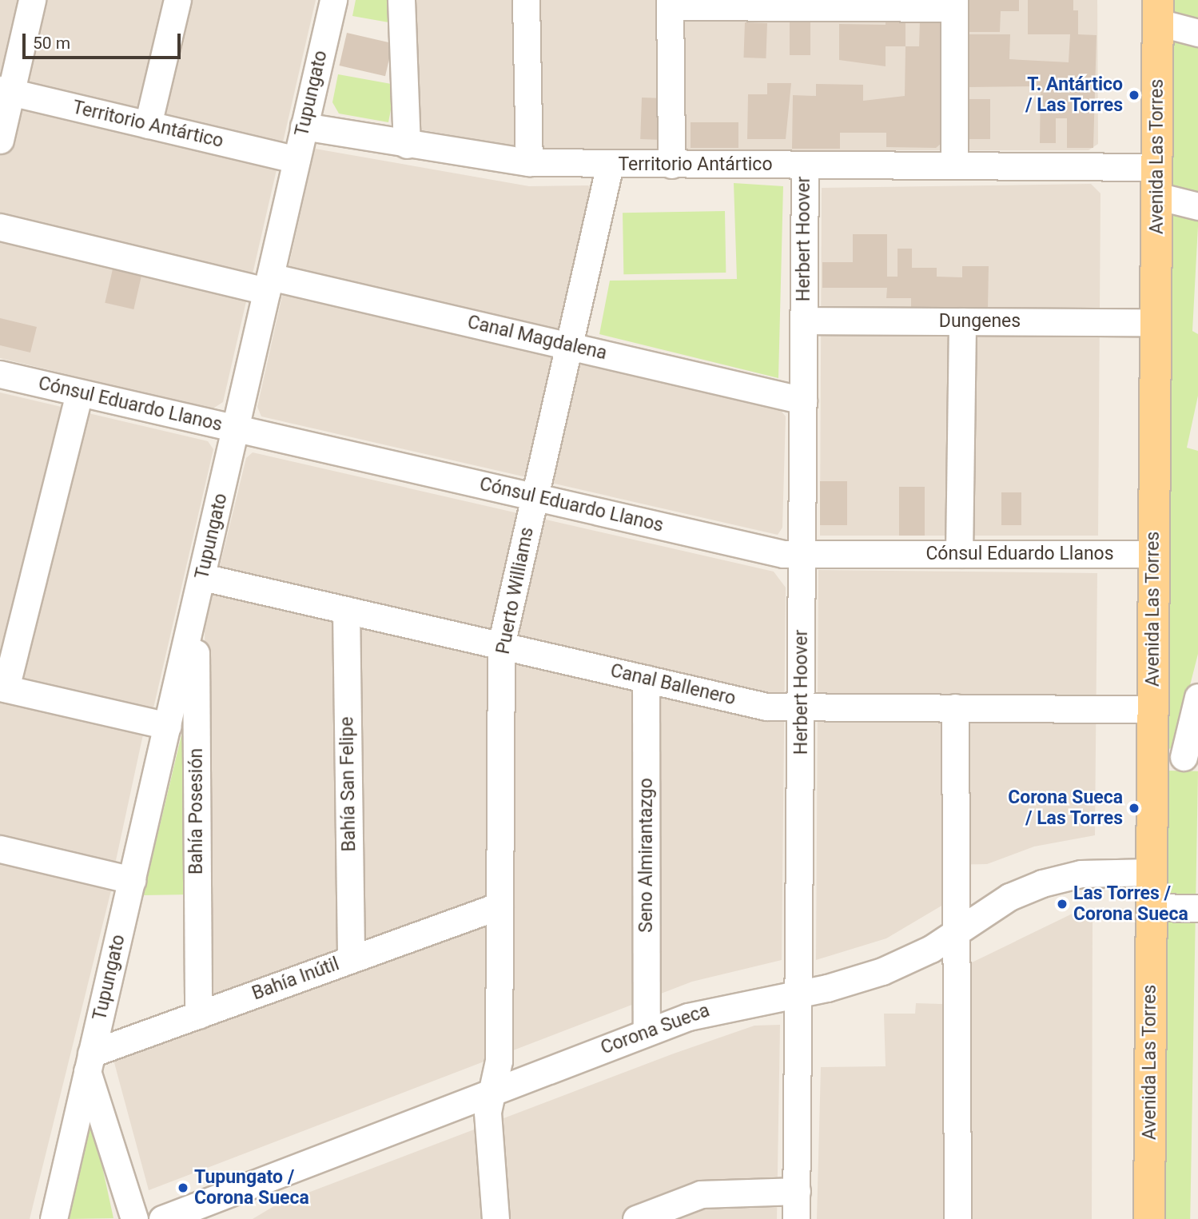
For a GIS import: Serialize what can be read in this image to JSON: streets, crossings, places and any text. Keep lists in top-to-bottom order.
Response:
{
  "streets": {
    "main road": ["Avenida Las Torres"],
    "street": [
      "Tupungato",
      "Territorio Antártico",
      "Herbert Hoover",
      "Dungenes",
      "Canal Magdalena",
      "Cónsul Eduardo Llanos",
      "Puerto Williams",
      "Canal Ballenero",
      "Bahía San Felipe",
      "Bahía Posesión",
      "Seno Almirantazgo",
      "Bahía Inútil",
      "Corona Sueca"
    ]
  },
  "crossings": [
    ["Tupungato", "Territorio Antártico"],
    ["Tupungato", "Canal Magdalena"],
    ["Tupungato", "Cónsul Eduardo Llanos"],
    ["Tupungato", "Canal Ballenero"],
    ["Tupungato", "Bahía Posesión"],
    ["Tupungato", "Bahía Inútil"],
    ["Territorio Antártico", "Avenida Las Torres"],
    ["Territorio Antártico", "Herbert Hoover"],
    ["Territorio Antártico", "Puerto Williams"],
    ["Avenida Las Torres", "Dungenes"],
    ["Avenida Las Torres", "Cónsul Eduardo Llanos"],
    ["Avenida Las Torres", "Canal Ballenero"],
    ["Avenida Las Torres", "Corona Sueca"],
    ["Herbert Hoover", "Dungenes"],
    ["Herbert Hoover", "Canal Magdalena"],
    ["Herbert Hoover", "Cónsul Eduardo Llanos"],
    ["Herbert Hoover", "Canal Ballenero"],
    ["Herbert Hoover", "Corona Sueca"],
    ["Canal Magdalena", "Puerto Williams"],
    ["Cónsul Eduardo Llanos", "Puerto Williams"],
    ["Puerto Williams", "Canal Ballenero"],
    ["Puerto Williams", "Bahía Inútil"],
    ["Puerto Williams", "Corona Sueca"],
    ["Canal Ballenero", "Bahía San Felipe"],
    ["Canal Ballenero", "Seno Almirantazgo"],
    ["Bahía San Felipe", "Bahía Inútil"],
    ["Bahía Posesión", "Bahía Inútil"],
    ["Seno Almirantazgo", "Corona Sueca"]
  ],
  "places": [
    "T. Antártico / Las Torres",
    "Corona Sueca / Las Torres",
    "Las Torres / Corona Sueca",
    "Tupungato / Corona Sueca"
  ],
  "scale_bar": "50 m"
}
